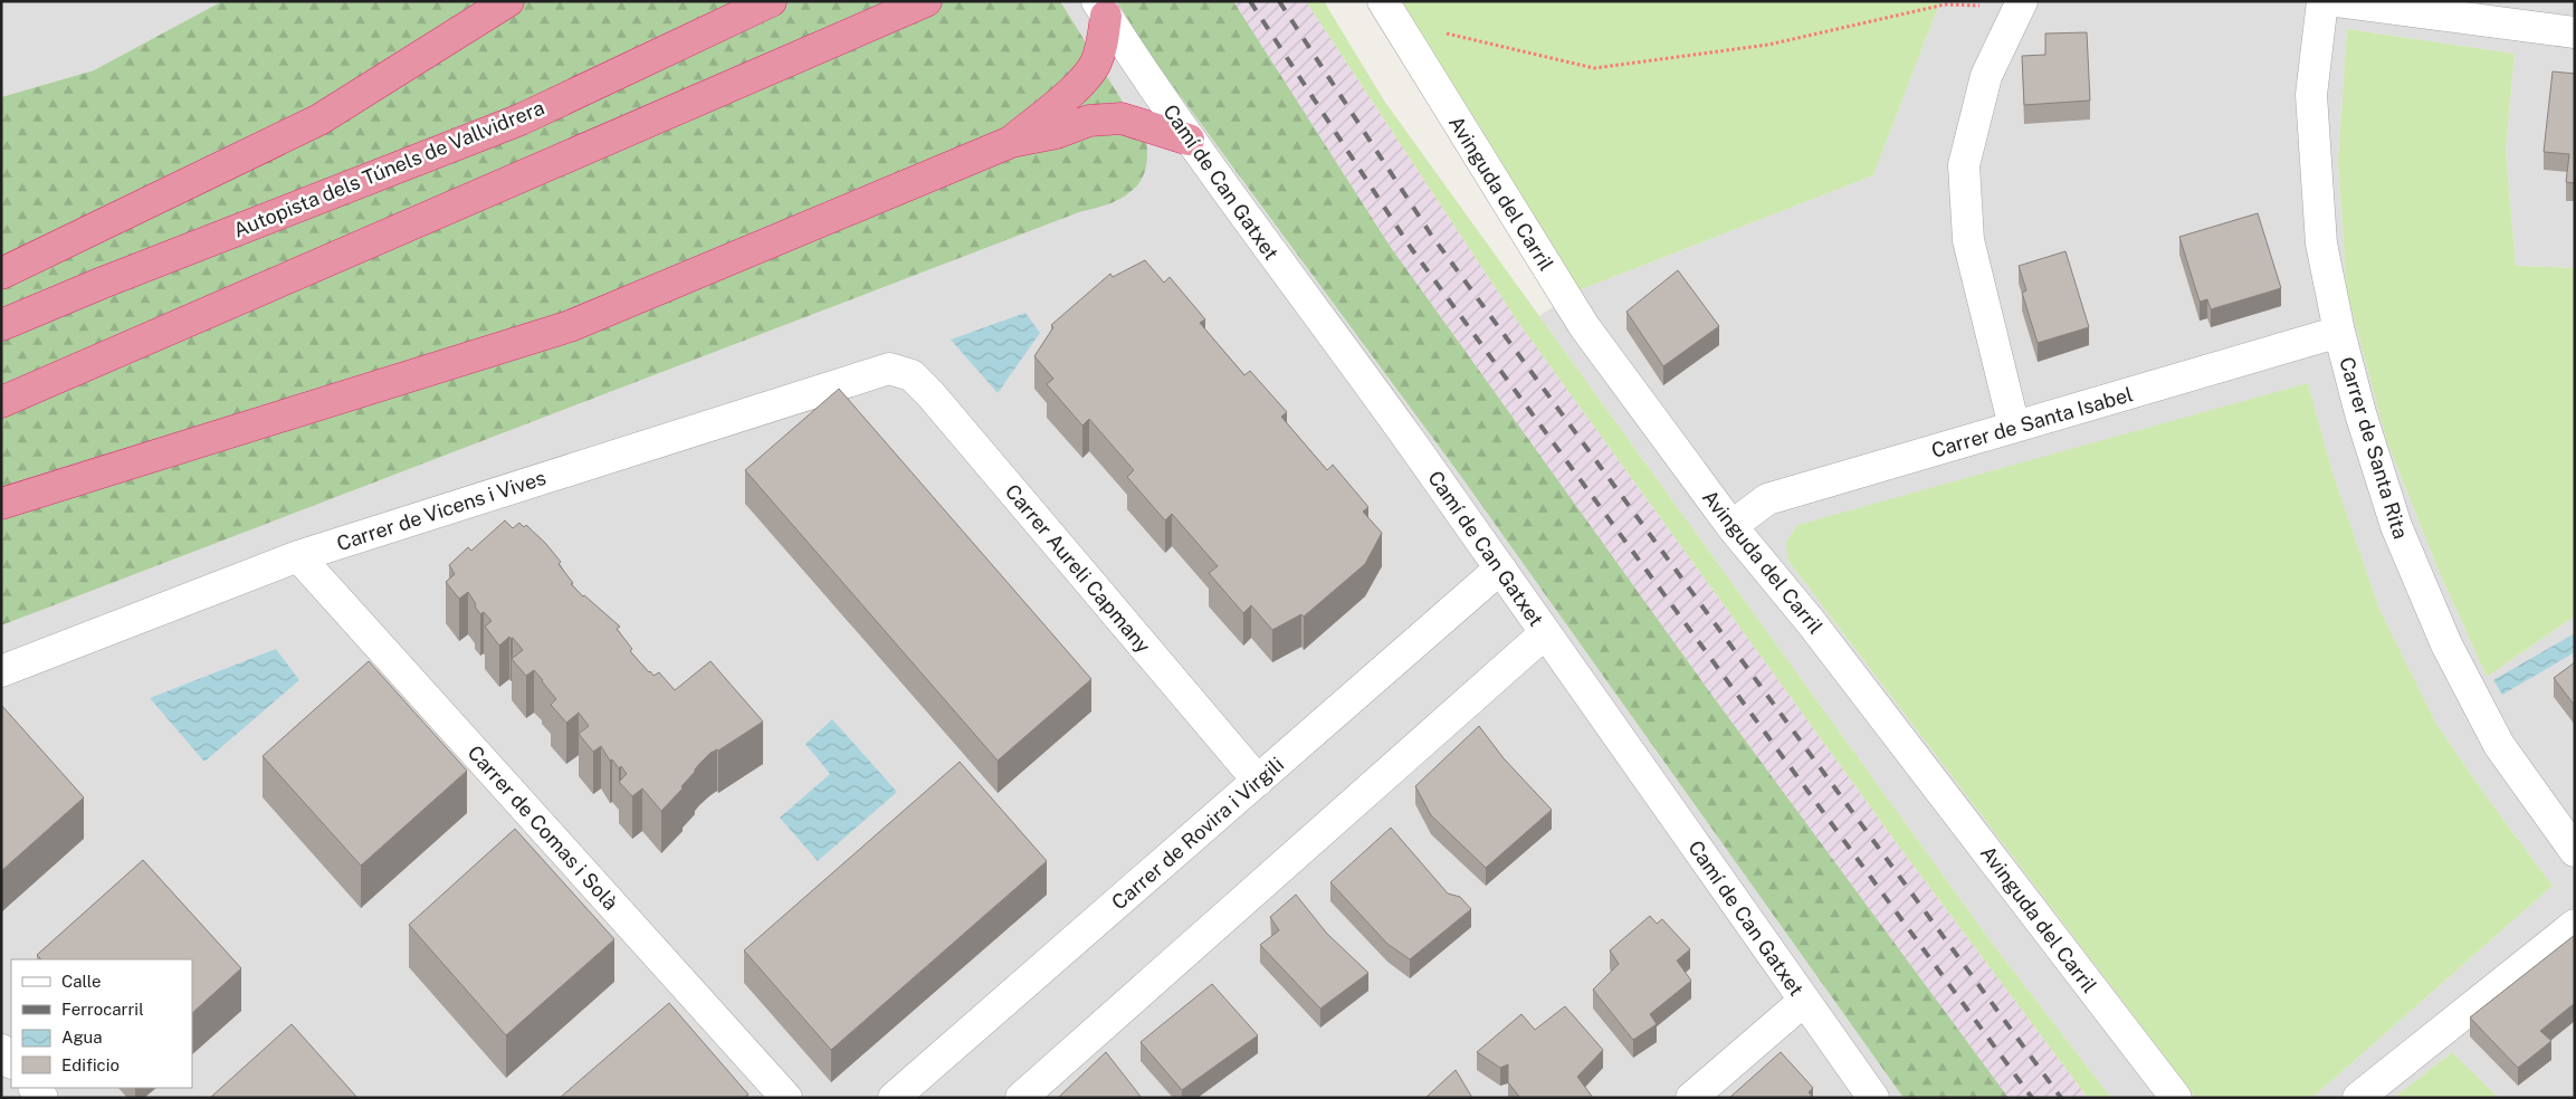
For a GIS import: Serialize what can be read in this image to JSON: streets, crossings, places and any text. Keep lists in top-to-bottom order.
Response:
{
  "streets": {
    "highway": ["Autopista dels Túnels de Vallvidrera"],
    "street": [
      "Camí de Can Gatxet",
      "Avinguda del Carril",
      "Carrer de Santa Isabel",
      "Carrer de Santa Rita",
      "Carrer de Vicens i Vives",
      "Carrer Aureli Capmany",
      "Carrer de Comas i Solà",
      "Carrer de Rovira i Virgili"
    ]
  },
  "crossings": [
    ["Camí de Can Gatxet", "Carrer de Rovira i Virgili"],
    ["Avinguda del Carril", "Carrer de Santa Isabel"],
    ["Carrer de Santa Isabel", "Carrer de Santa Rita"],
    ["Carrer de Vicens i Vives", "Carrer Aureli Capmany"],
    ["Carrer de Vicens i Vives", "Carrer de Comas i Solà"],
    ["Carrer Aureli Capmany", "Carrer de Rovira i Virgili"]
  ],
  "legend": [
    "Calle",
    "Ferrocarril",
    "Agua",
    "Edificio"
  ]
}
